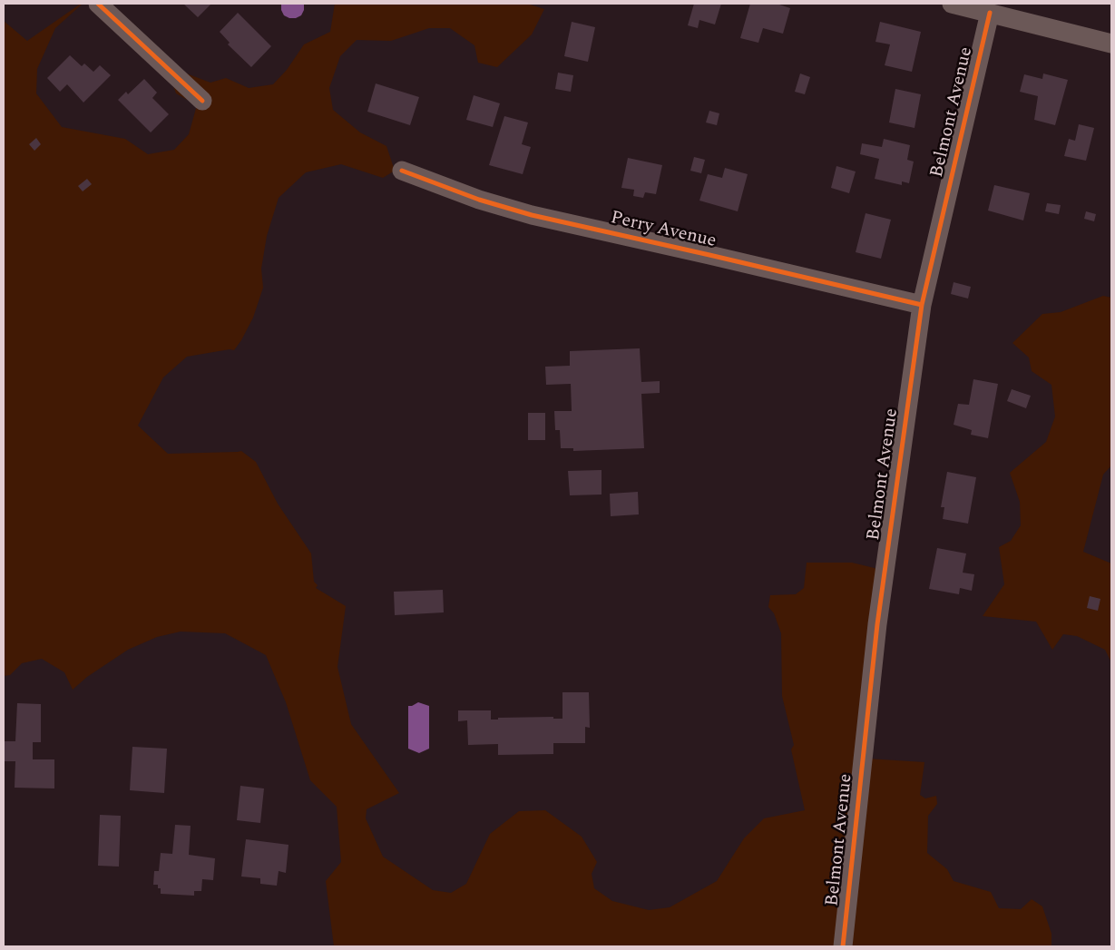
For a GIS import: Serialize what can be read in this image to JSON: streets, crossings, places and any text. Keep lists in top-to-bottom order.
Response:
{
  "streets": {
    "street": ["Belmont Avenue", "Perry Avenue"]
  },
  "crossings": [
    ["Belmont Avenue", "Perry Avenue"]
  ]
}
